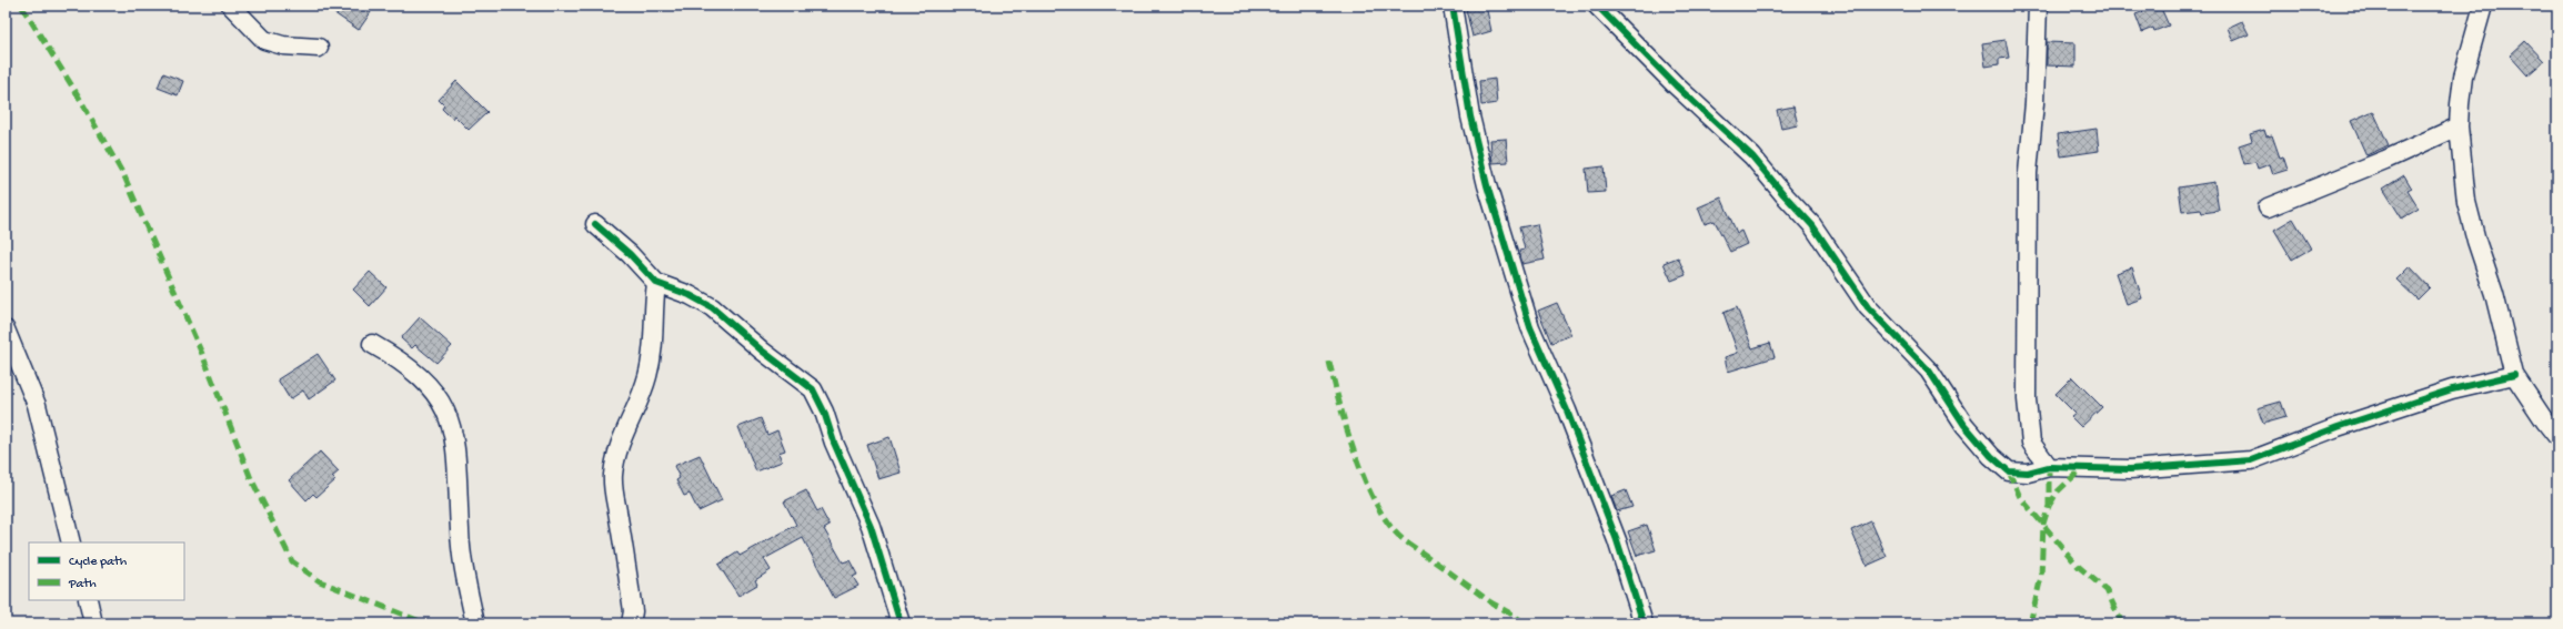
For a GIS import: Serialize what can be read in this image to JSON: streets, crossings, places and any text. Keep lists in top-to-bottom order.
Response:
{
  "legend": ["Cycle path", "Path"]
}
